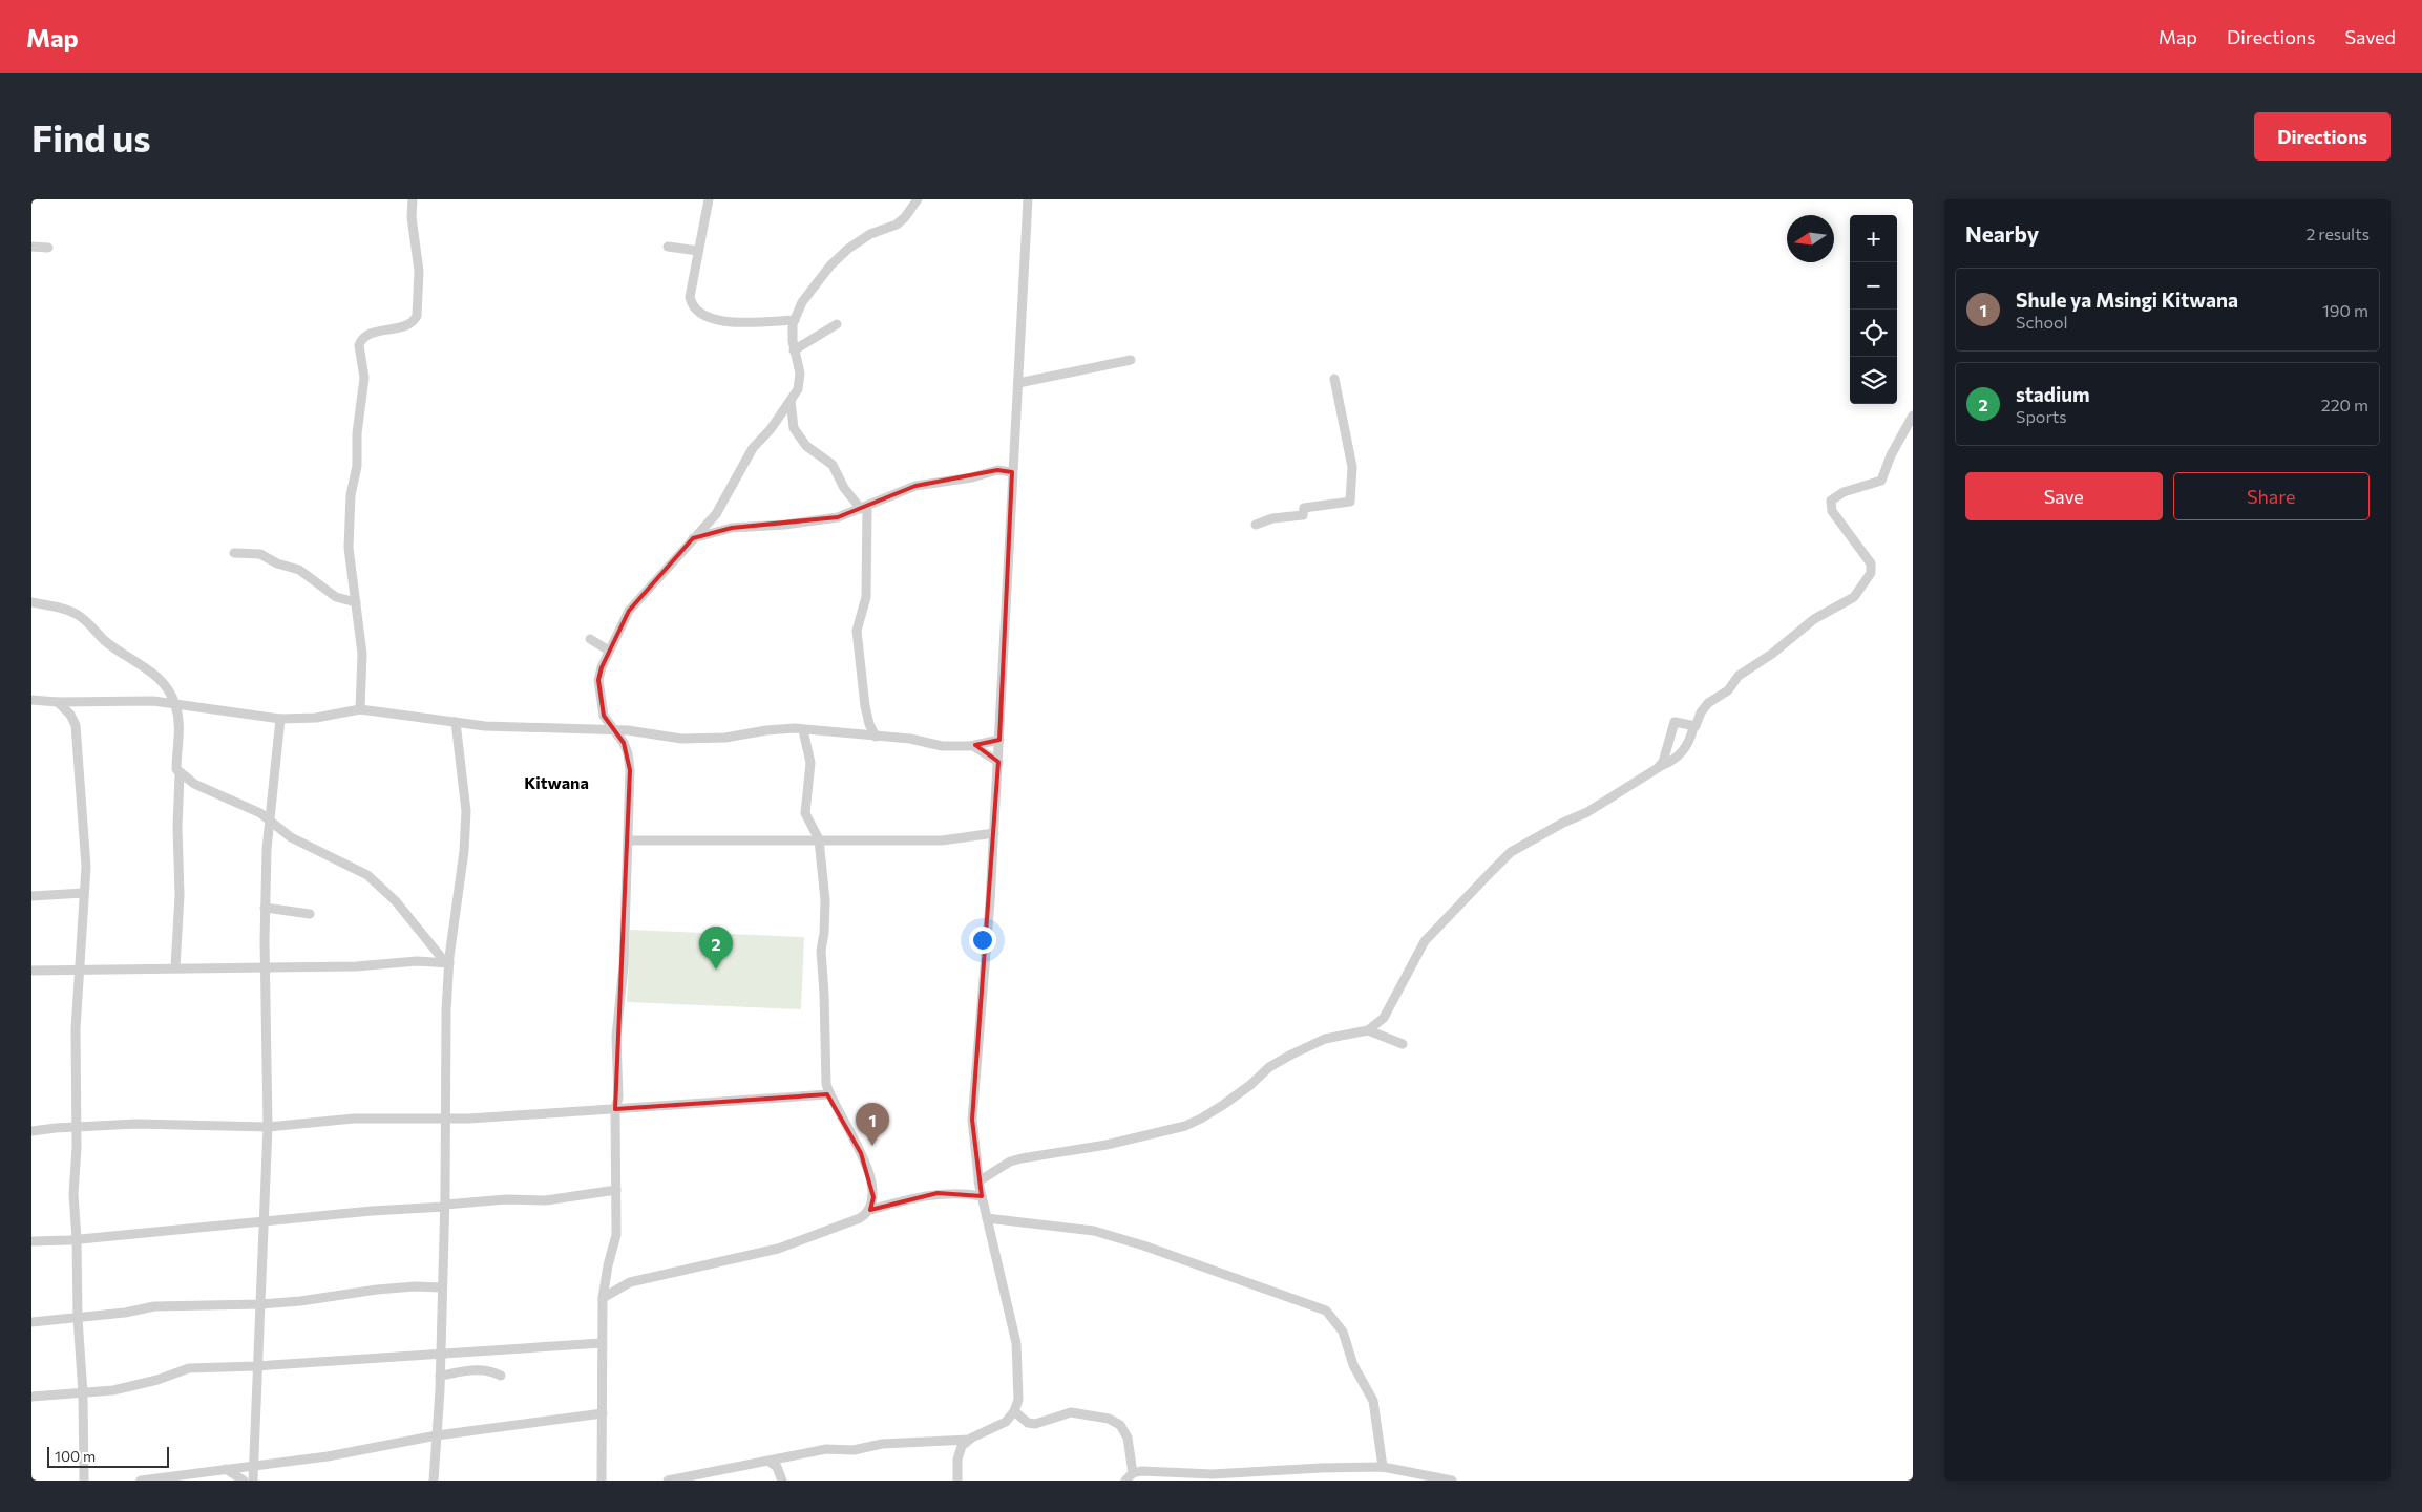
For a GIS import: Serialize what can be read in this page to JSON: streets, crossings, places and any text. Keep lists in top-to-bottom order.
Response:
{
  "districts": ["Kitwana"],
  "scale_bar": "100 m",
  "north": "left",
  "page": {
    "header": "Map",
    "nav": ["Map", "Directions", "Saved"],
    "buttons": [
      "Directions",
      ["Save", "Share"]
    ],
    "title": "Find us",
    "heading": ["Nearby", "2 results"],
    "map_buttons": ["+", "−"],
    "list": [
      {
        "mark": "1",
        "name": "Shule ya Msingi Kitwana",
        "note": "School",
        "value": "190 m"
      },
      {
        "mark": "2",
        "name": "stadium",
        "note": "Sports",
        "value": "220 m"
      }
    ],
    "pins": ["2", "1"],
    "scale": "100 m"
  }
}
